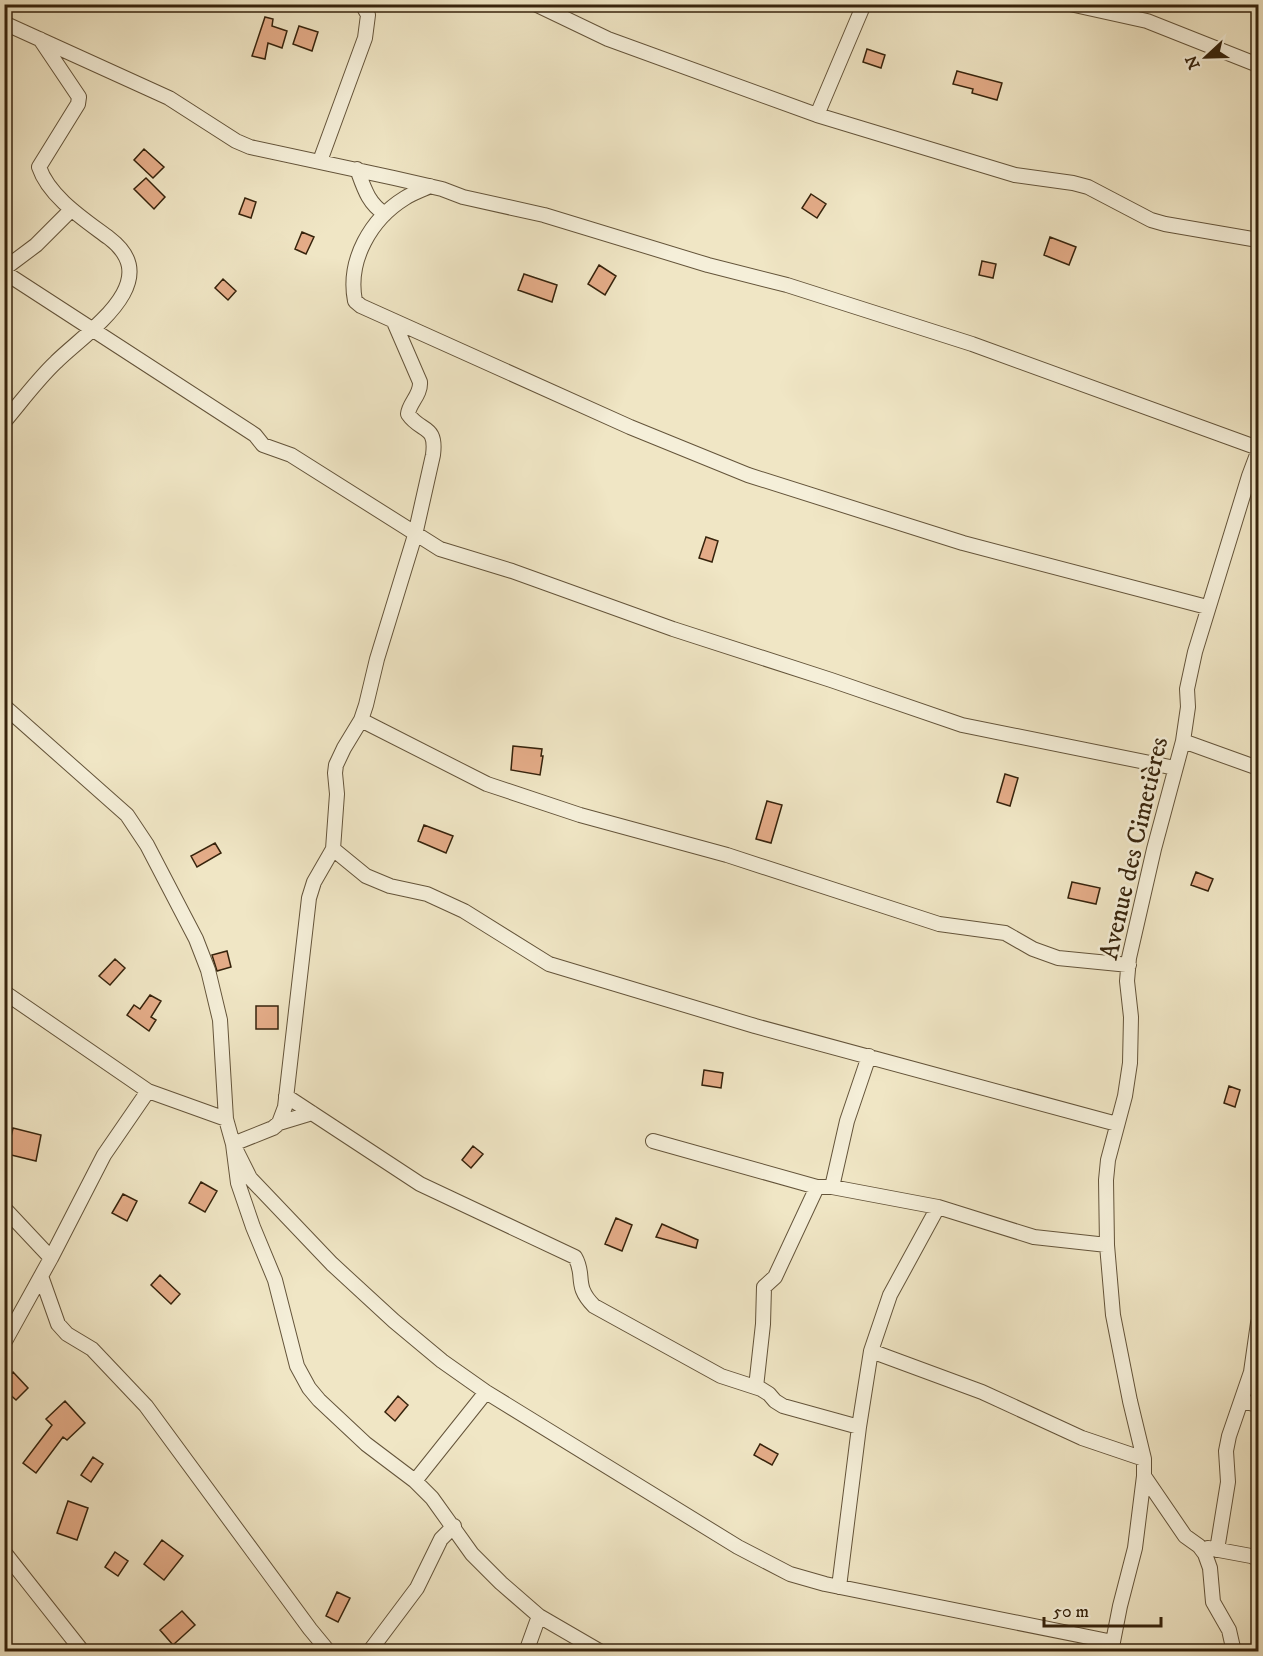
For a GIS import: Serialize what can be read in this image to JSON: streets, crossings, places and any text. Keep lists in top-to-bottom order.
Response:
{
  "streets": {
    "street": ["Avenue des Cimetières"]
  },
  "scale_bar": "50 m",
  "north": "left"
}
